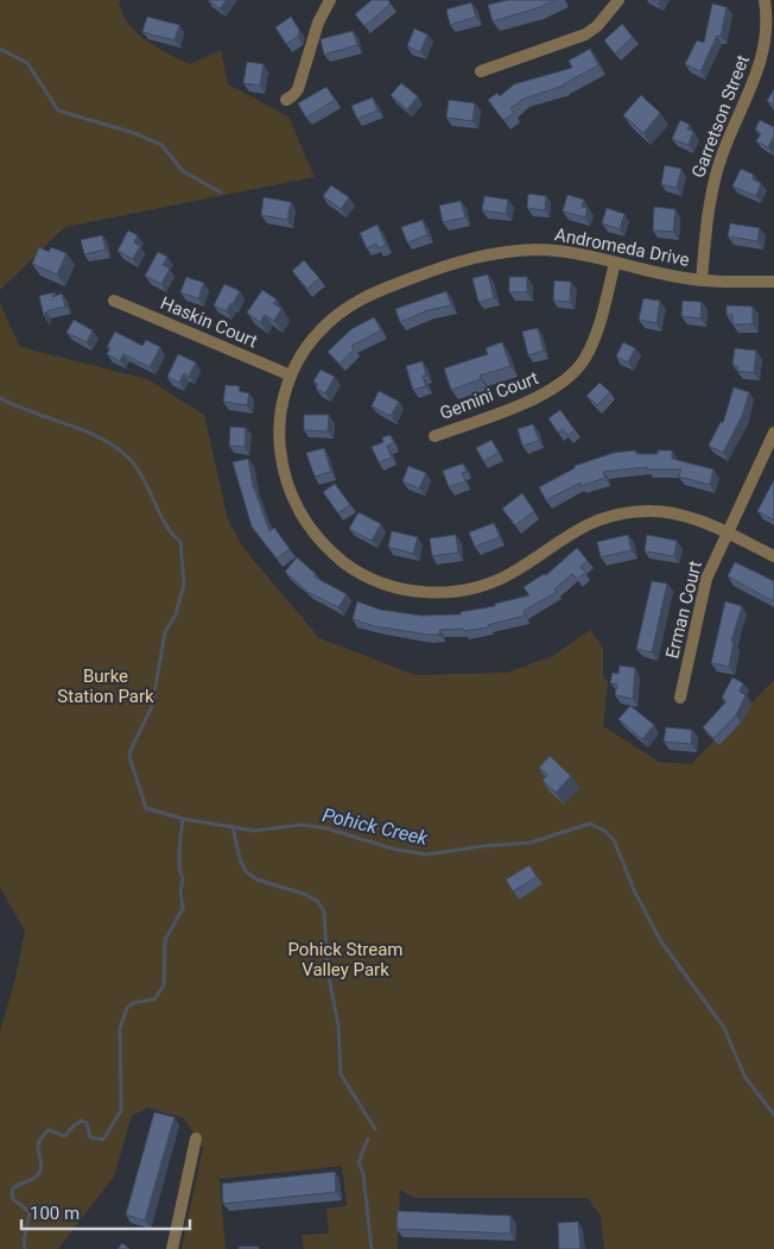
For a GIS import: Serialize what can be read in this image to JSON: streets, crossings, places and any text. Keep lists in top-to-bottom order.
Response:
{
  "streets": {
    "street": [
      "Garretson Street",
      "Andromeda Drive",
      "Haskin Court",
      "Gemini Court",
      "Erman Court"
    ]
  },
  "crossings": [
    ["Garretson Street", "Andromeda Drive"],
    ["Andromeda Drive", "Haskin Court"],
    ["Andromeda Drive", "Gemini Court"],
    ["Andromeda Drive", "Erman Court"]
  ],
  "water": ["Pohick Creek"],
  "parks": ["Burke Station Park", "Pohick Stream Valley Park"],
  "scale_bar": "100 m"
}
